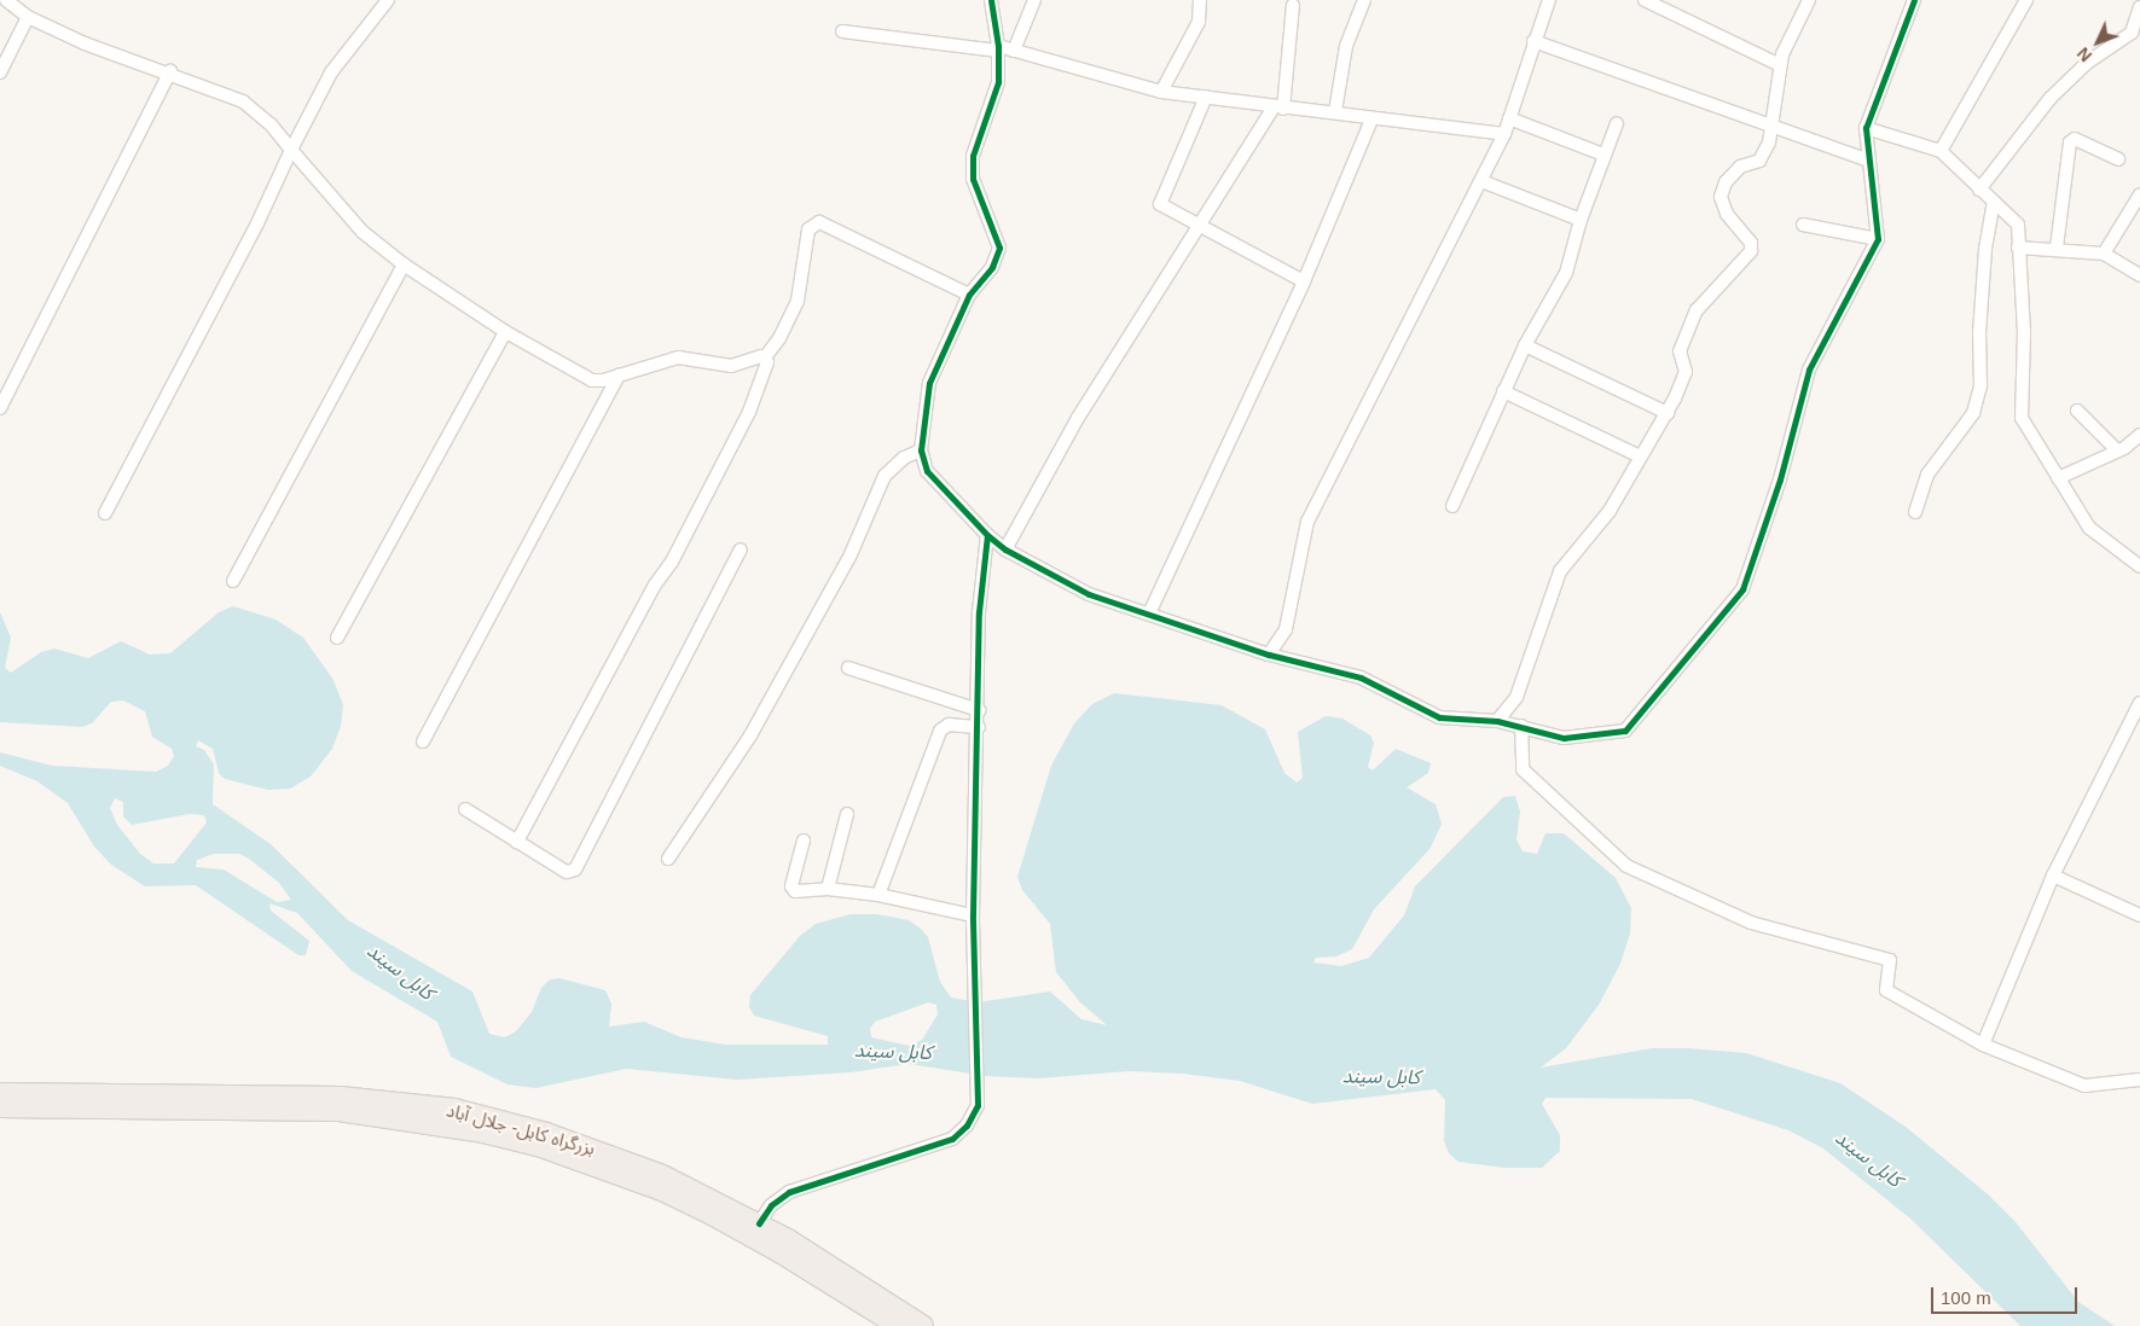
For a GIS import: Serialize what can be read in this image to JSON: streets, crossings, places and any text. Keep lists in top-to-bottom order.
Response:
{
  "streets": {
    "highway": ["بزرگراه کابل- جلال آباد"]
  },
  "water": ["کابل سيند"],
  "scale_bar": "100 m",
  "north": "bottom left"
}
